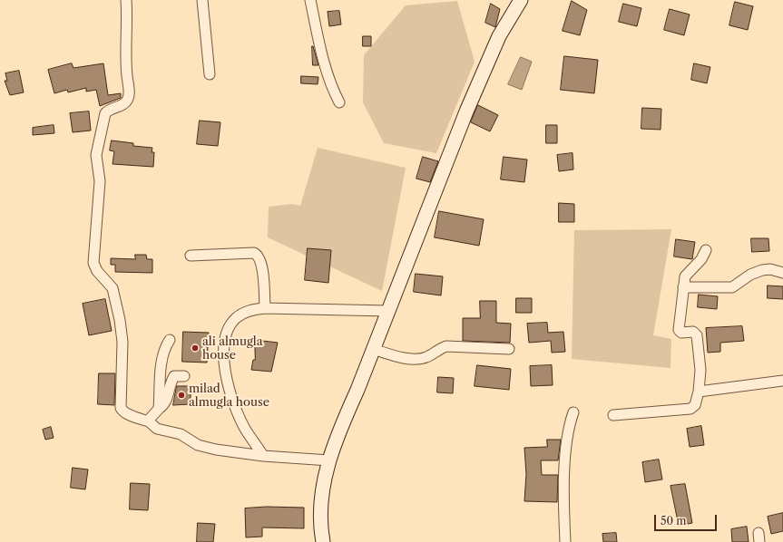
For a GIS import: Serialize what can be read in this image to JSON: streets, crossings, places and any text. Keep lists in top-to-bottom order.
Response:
{
  "places": ["ali almugla house", "milad almugla house"],
  "scale_bar": "50 m"
}
